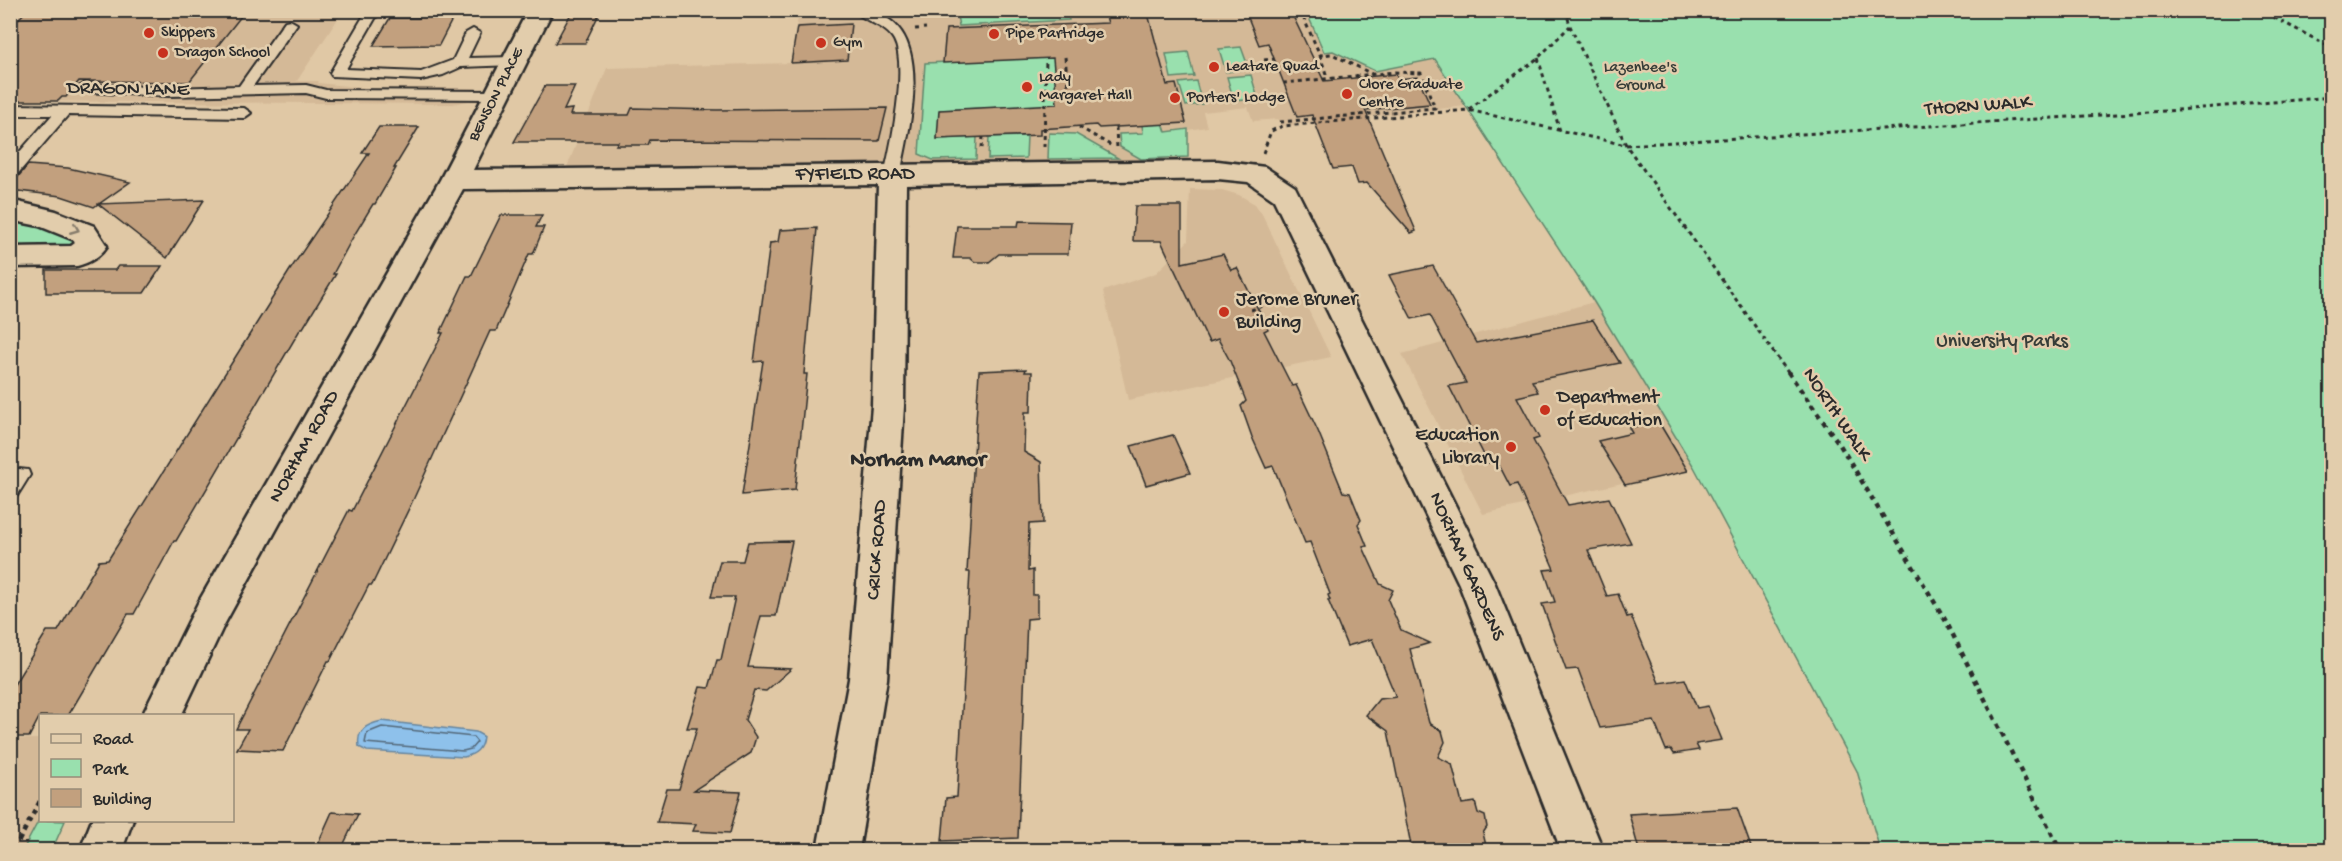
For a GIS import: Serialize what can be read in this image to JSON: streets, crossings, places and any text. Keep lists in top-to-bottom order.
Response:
{
  "streets": {
    "street": [
      "BENSON PLACE",
      "FYFIELD ROAD",
      "NORHAM ROAD",
      "CRICK ROAD",
      "NORHAM GARDENS"
    ],
    "lane": ["DRAGON LANE"],
    "path": ["THORN WALK", "NORTH WALK"]
  },
  "crossings": [
    ["BENSON PLACE", "FYFIELD ROAD"],
    ["BENSON PLACE", "NORHAM ROAD"],
    ["THORN WALK", "NORTH WALK"],
    ["FYFIELD ROAD", "NORHAM ROAD"],
    ["FYFIELD ROAD", "CRICK ROAD"],
    ["FYFIELD ROAD", "NORHAM GARDENS"]
  ],
  "districts": ["Norham Manor"],
  "parks": ["Lazenbee's Ground", "University Parks"],
  "places": [
    "Skippers",
    "Pipe Partridge",
    "Gym",
    "Dragon School",
    "Leatare Quad",
    "Lady Margaret Hall",
    "Clore Graduate Centre",
    "Porters' Lodge",
    "Jerome Bruner Building",
    "Department of Education",
    "Education Library"
  ],
  "legend": ["Road", "Park", "Building"]
}
